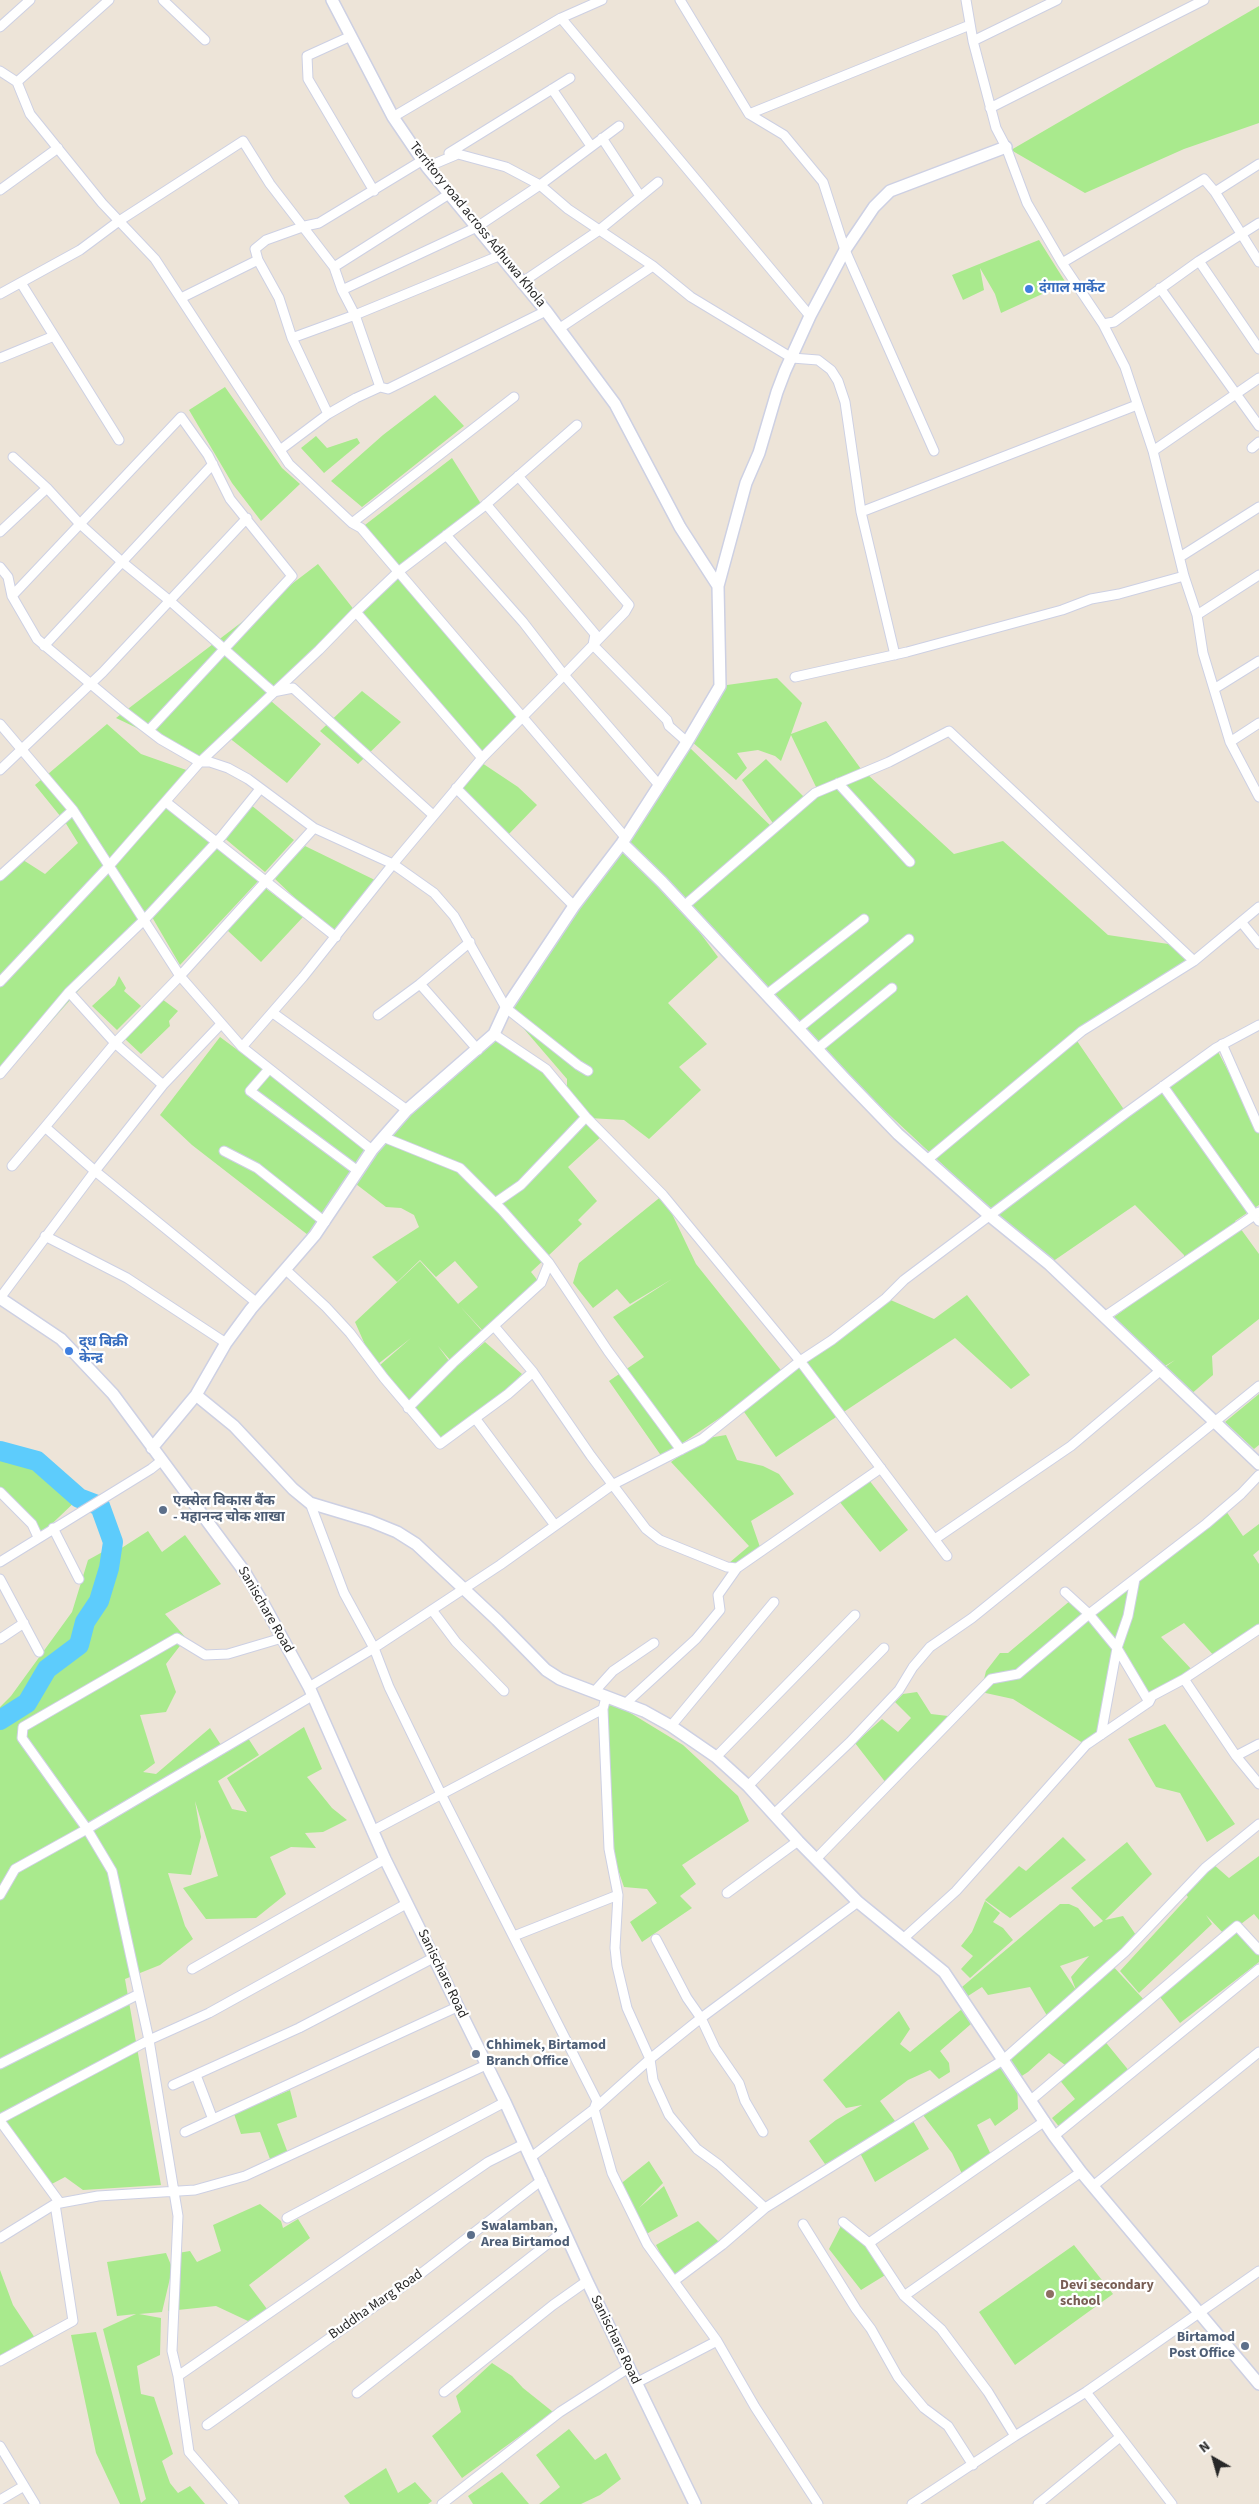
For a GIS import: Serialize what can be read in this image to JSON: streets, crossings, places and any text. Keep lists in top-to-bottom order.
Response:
{
  "streets": {
    "street": ["Territory road across Adhuwa Khola", "Sanischare Road", "Buddha Marg Road"]
  },
  "crossings": [
    ["Sanischare Road", "Buddha Marg Road"]
  ],
  "places": [
    "दंगाल मार्केट",
    "दूध बिक्री केन्द्र",
    "एक्सेल विकास बैंक - महानन्द चोक शाखा",
    "Chhimek, Birtamod Branch Office",
    "Swalamban, Area Birtamod",
    "Devi secondary school",
    "Birtamod Post Office"
  ],
  "north": "top left"
}
